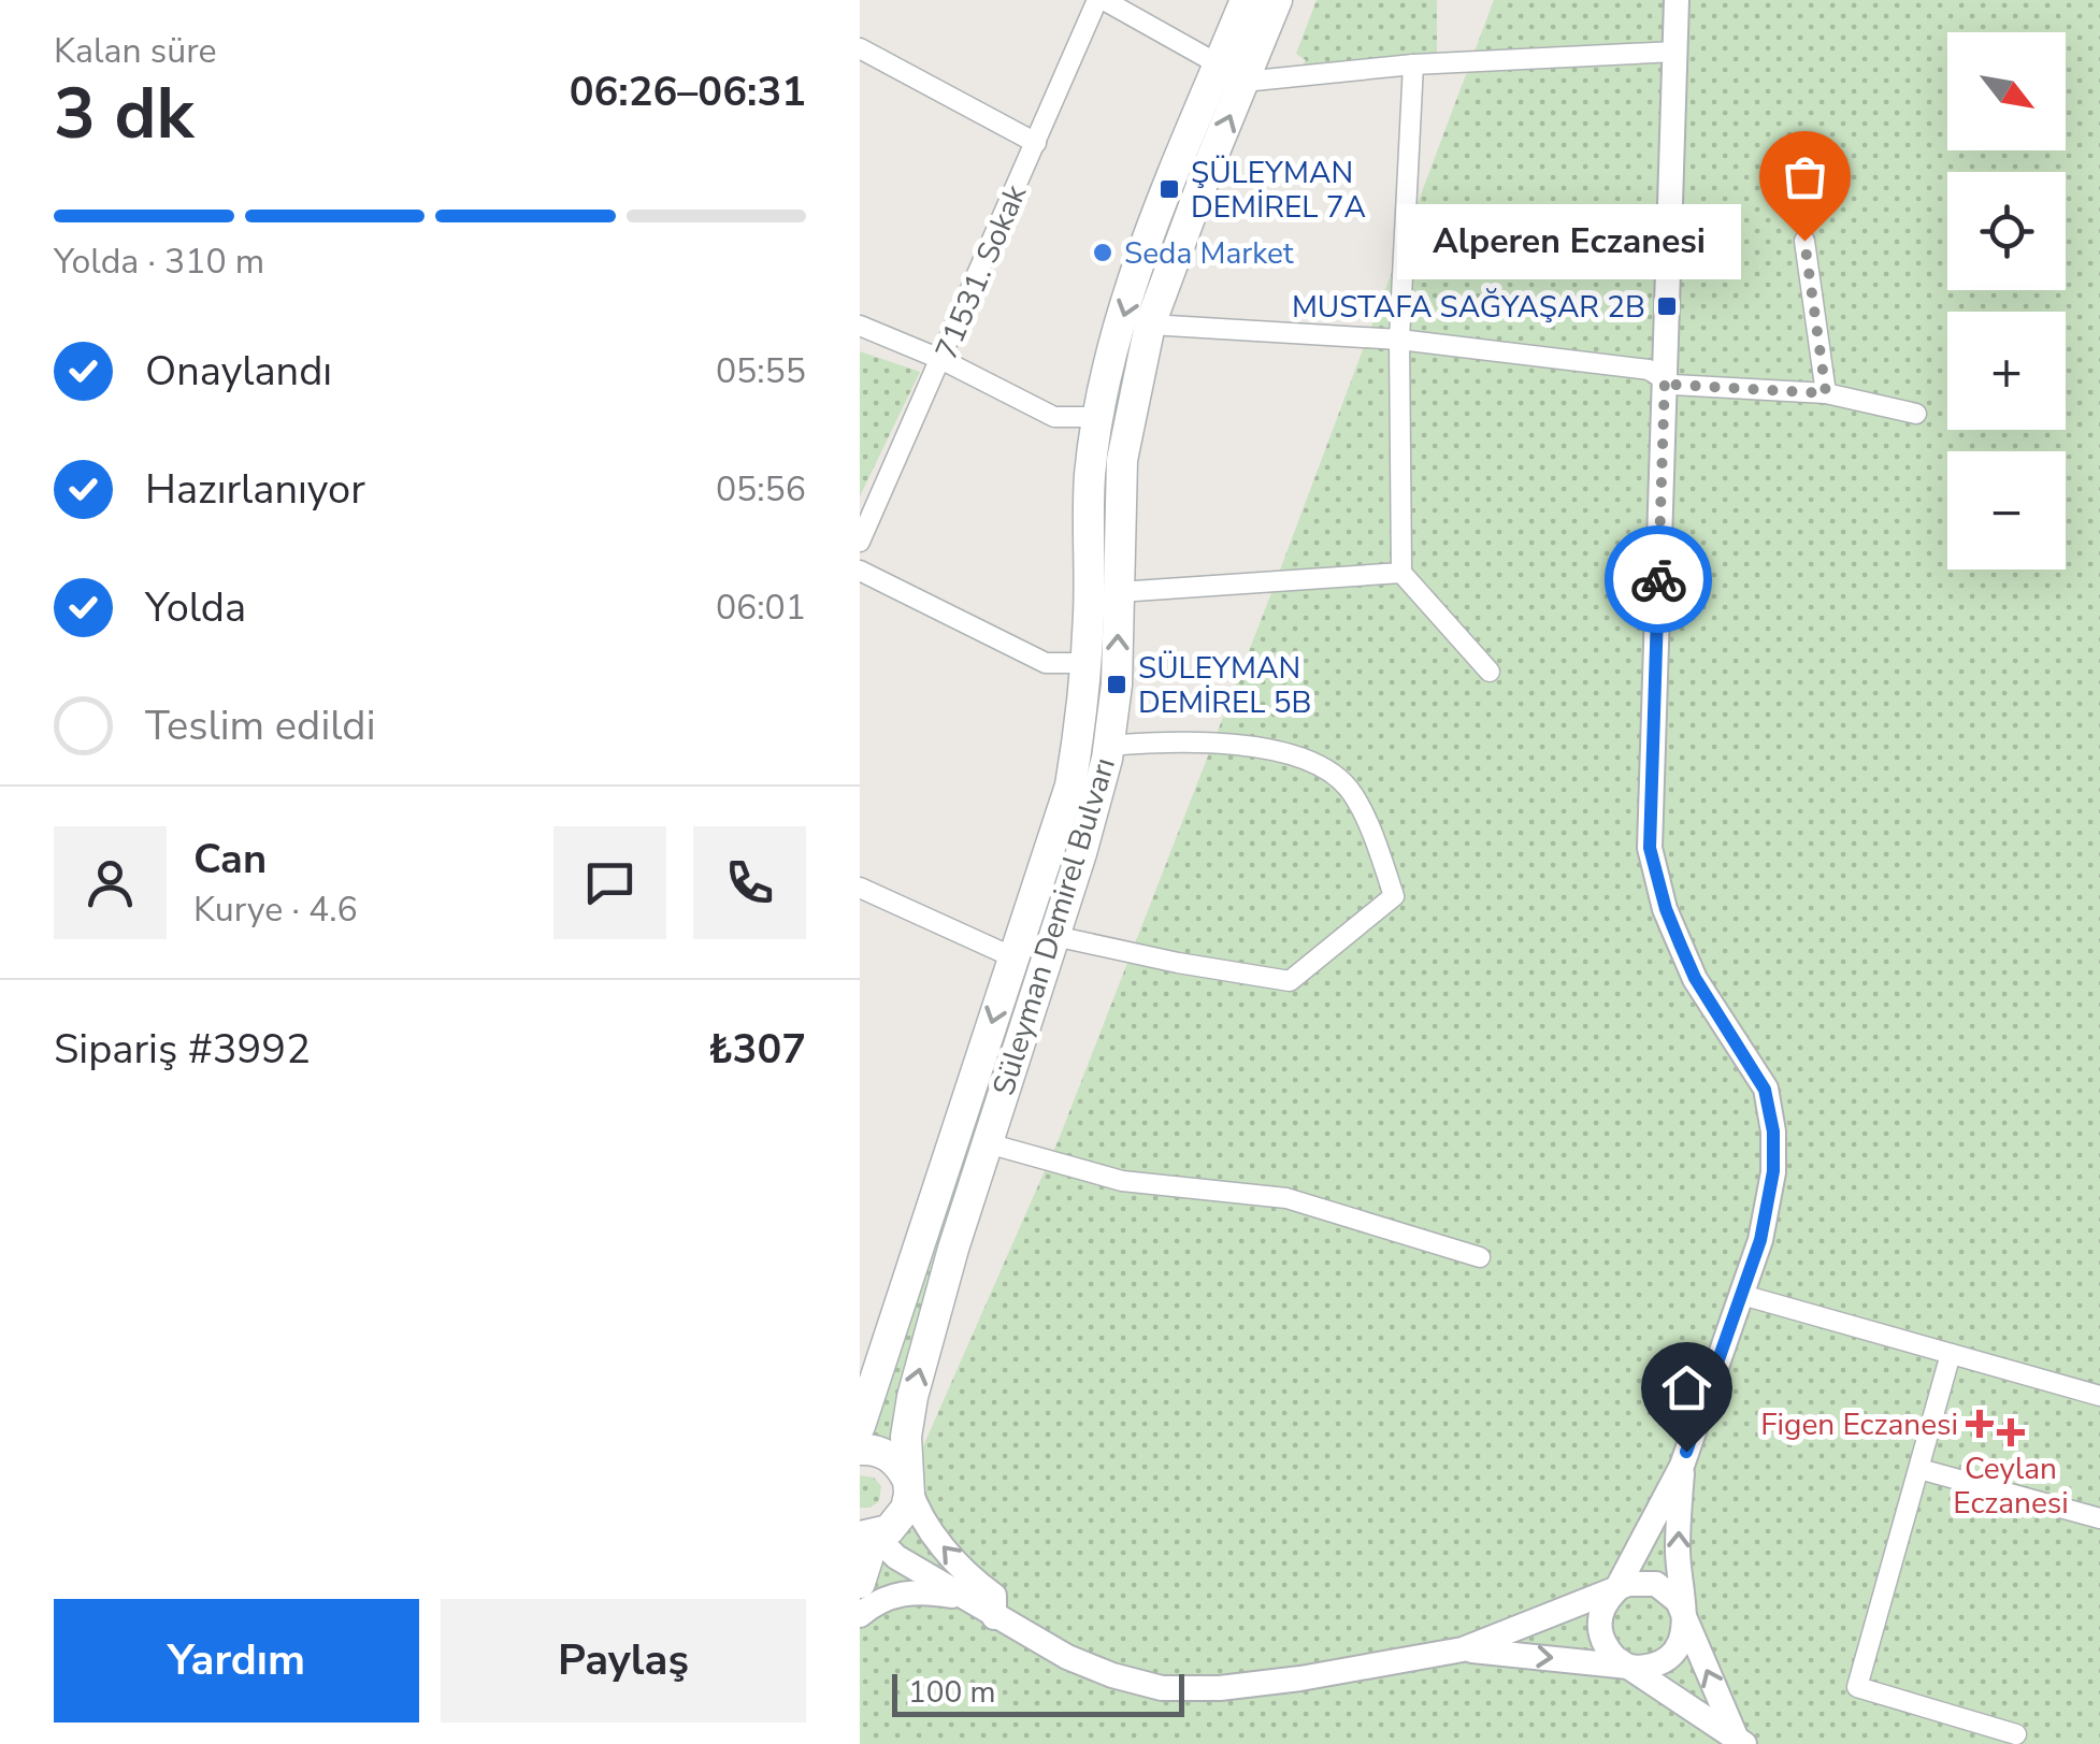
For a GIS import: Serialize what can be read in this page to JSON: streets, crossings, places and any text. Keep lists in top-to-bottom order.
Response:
{
  "streets": {
    "main road": ["Süleyman Demirel Bulvarı"],
    "street": ["71531. Sokak"]
  },
  "places": {
    "transit": ["ŞÜLEYMAN DEMİREL 7A", "MUSTAFA SAĞYAŞAR 2B", "SÜLEYMAN DEMİREL 5B"],
    "other": ["Alperen Eczanesi", "Seda Market"],
    "health": ["Figen Eczanesi", "Ceylan Eczanesi"]
  },
  "scale_bar": "100 m",
  "north": "bottom right",
  "page": {
    "heading": ["3 dk", "Kalan süre", "06:26–06:31"],
    "panel": [
      "Can",
      "Kurye · 4.6",
      "Sipariş #3992",
      "₺307"
    ],
    "map_buttons": ["+", "−"],
    "bar": "Yolda · 310 m",
    "bubble": "Alperen Eczanesi",
    "list": [
      ["Onaylandı", "05:55"],
      ["Hazırlanıyor", "05:56"],
      ["Yolda", "06:01"],
      "Teslim edildi"
    ],
    "buttons": ["Yardım", "Paylaş"],
    "scale": "100 m"
  }
}
